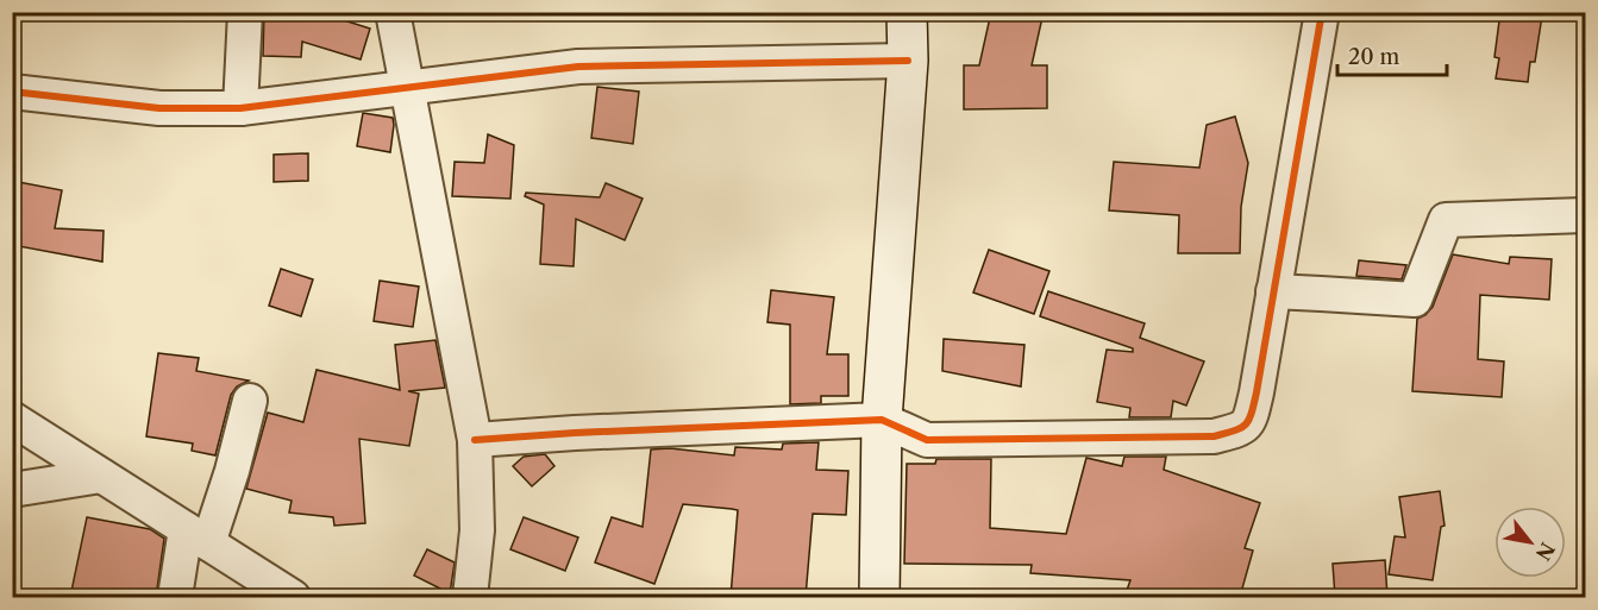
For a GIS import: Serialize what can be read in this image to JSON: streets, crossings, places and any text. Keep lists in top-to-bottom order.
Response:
{
  "scale_bar": "20 m",
  "north": "bottom right"
}
